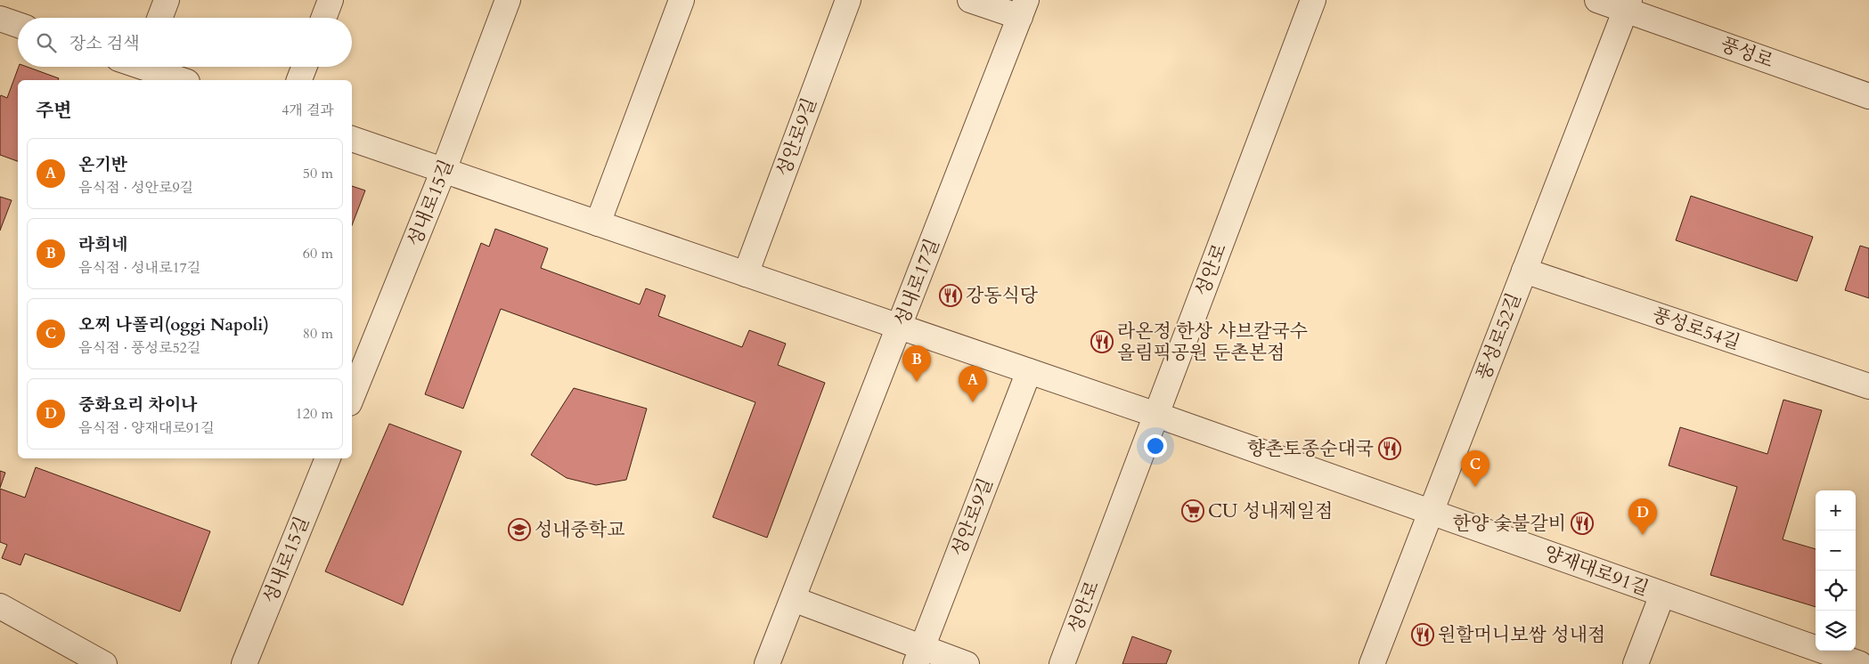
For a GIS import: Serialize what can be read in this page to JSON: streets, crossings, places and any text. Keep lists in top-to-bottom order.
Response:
{
  "streets": {
    "street": [
      "풍성로",
      "성안로9길",
      "성내로15길",
      "성안로",
      "성내로17길",
      "풍성로54길",
      "풍성로52길",
      "양재대로91길"
    ]
  },
  "crossings": [
    ["풍성로", "풍성로52길"],
    ["성안로", "양재대로91길"],
    ["풍성로54길", "풍성로52길"],
    ["풍성로52길", "양재대로91길"]
  ],
  "places": {
    "restaurant": [
      "강동식당",
      "라온정 한상 샤브칼국수 올림픽공원 둔촌본점",
      "향촌토종순대국",
      "한양 숯불갈비",
      "원할머니보쌈 성내점"
    ],
    "supermarket": ["CU 성내제일점"],
    "school or university": ["성내중학교"]
  },
  "page": {
    "search": "장소 검색",
    "heading": ["주변", "4개 결과"],
    "list": [
      {
        "mark": "A",
        "name": "온기반",
        "note": "음식점 · 성안로9길",
        "value": "50 m"
      },
      {
        "mark": "B",
        "name": "라희네",
        "note": "음식점 · 성내로17길",
        "value": "60 m"
      },
      {
        "mark": "C",
        "name": "오찌 나폴리(oggi Napoli)",
        "note": "음식점 · 풍성로52길",
        "value": "80 m"
      },
      {
        "mark": "D",
        "name": "중화요리 차이나",
        "note": "음식점 · 양재대로91길",
        "value": "120 m"
      }
    ],
    "pins": [
      "B",
      "A",
      "C",
      "D"
    ],
    "map_buttons": ["+", "−"]
  }
}
